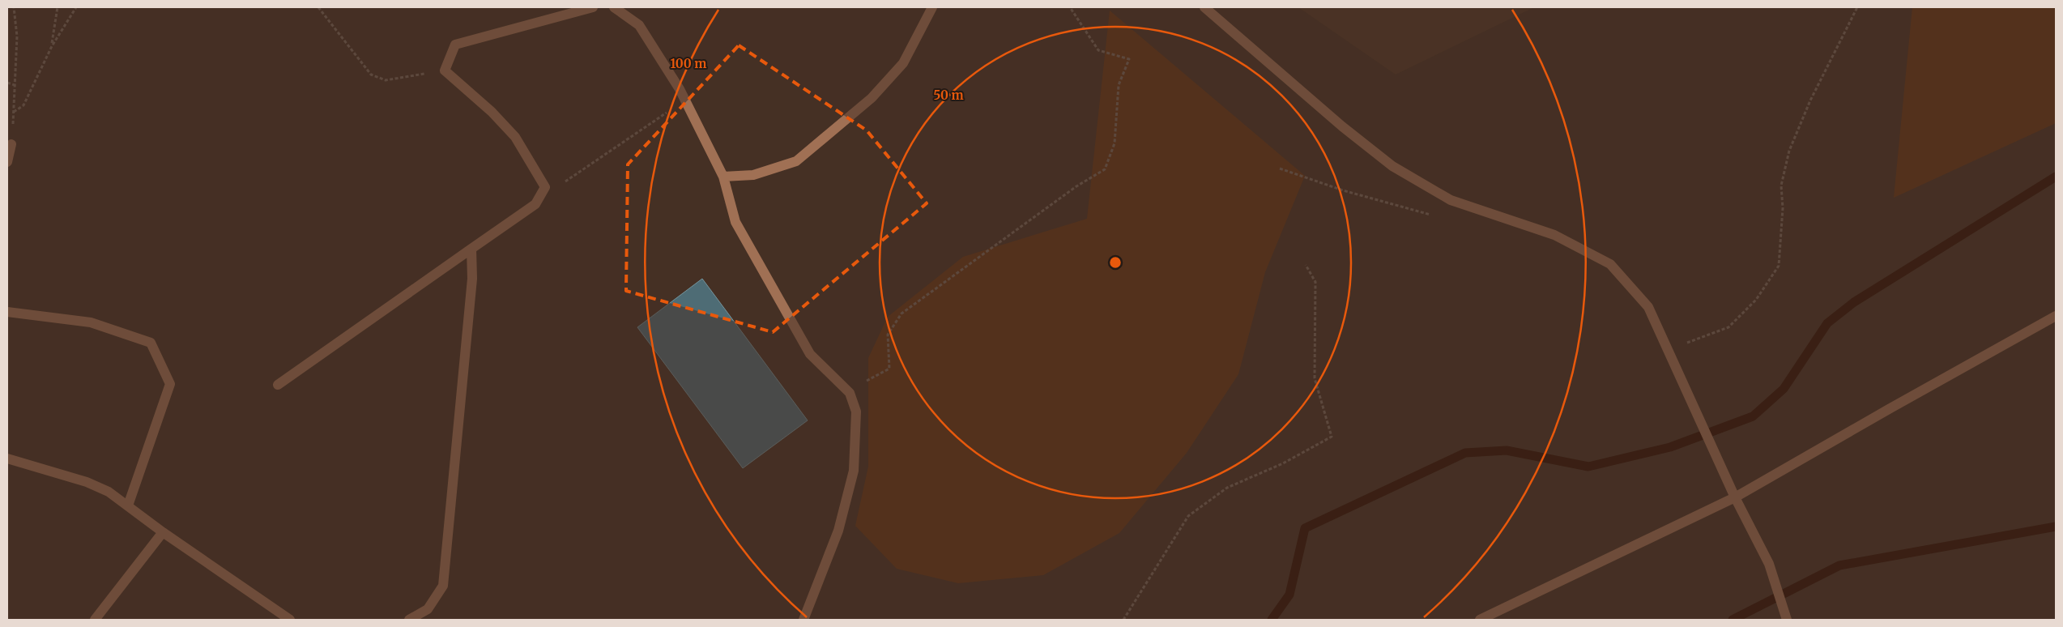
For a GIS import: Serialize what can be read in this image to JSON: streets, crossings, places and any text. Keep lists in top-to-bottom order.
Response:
{
  "rings": ["100 m", "50 m"]
}
